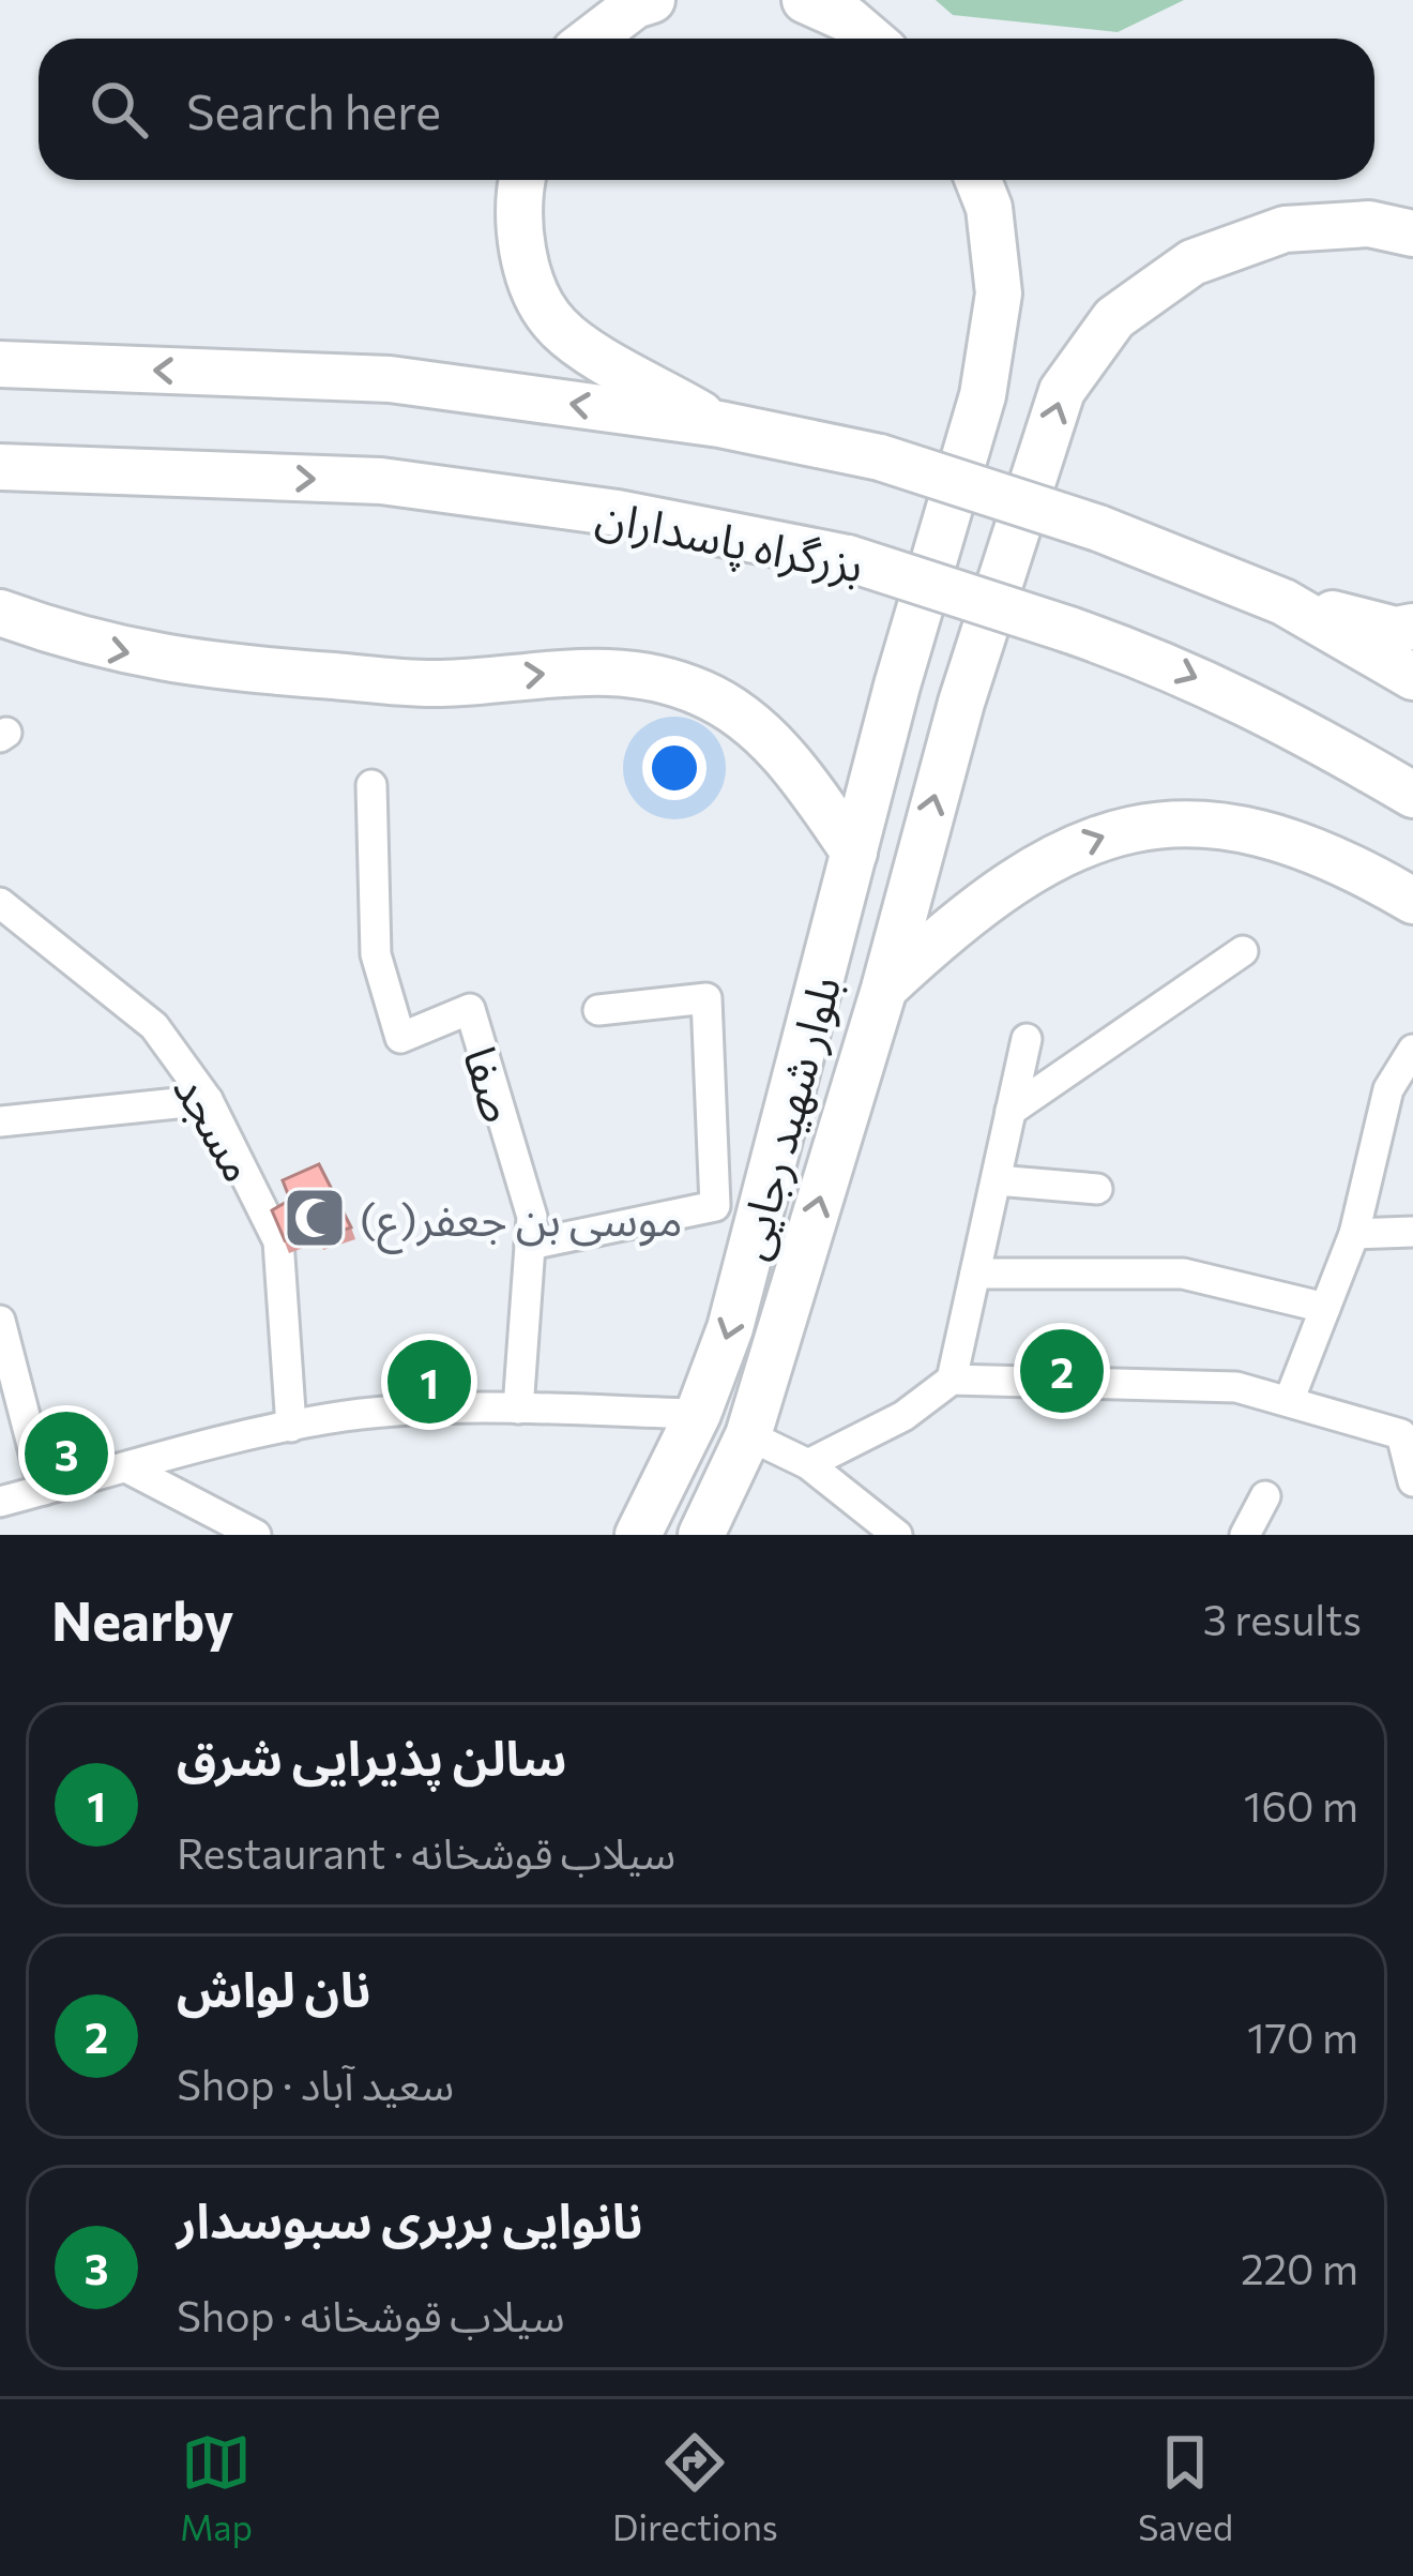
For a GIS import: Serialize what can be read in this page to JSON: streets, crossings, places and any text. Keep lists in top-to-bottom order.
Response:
{
  "streets": {
    "highway": ["بزرگراه پاسداران", "بلوار شهید رجایی"],
    "street": ["صفا", "مسجد"]
  },
  "places": {
    "mosque": ["موسی بن جعفر(ع)"]
  },
  "page": {
    "search": "Search here",
    "pins": ["2", "1", "3"],
    "heading": ["Nearby", "3 results"],
    "list": [
      {
        "mark": "1",
        "name": "سالن پذیرایی شرق",
        "note": "Restaurant · سیلاب قوشخانه",
        "value": "160 m"
      },
      {
        "mark": "2",
        "name": "نان لواش",
        "note": "Shop · سعید آباد",
        "value": "170 m"
      },
      {
        "mark": "3",
        "name": "نانوایی بربری سبوسدار",
        "note": "Shop · سیلاب قوشخانه",
        "value": "220 m"
      }
    ],
    "nav": ["Map", "Directions", "Saved"]
  }
}
